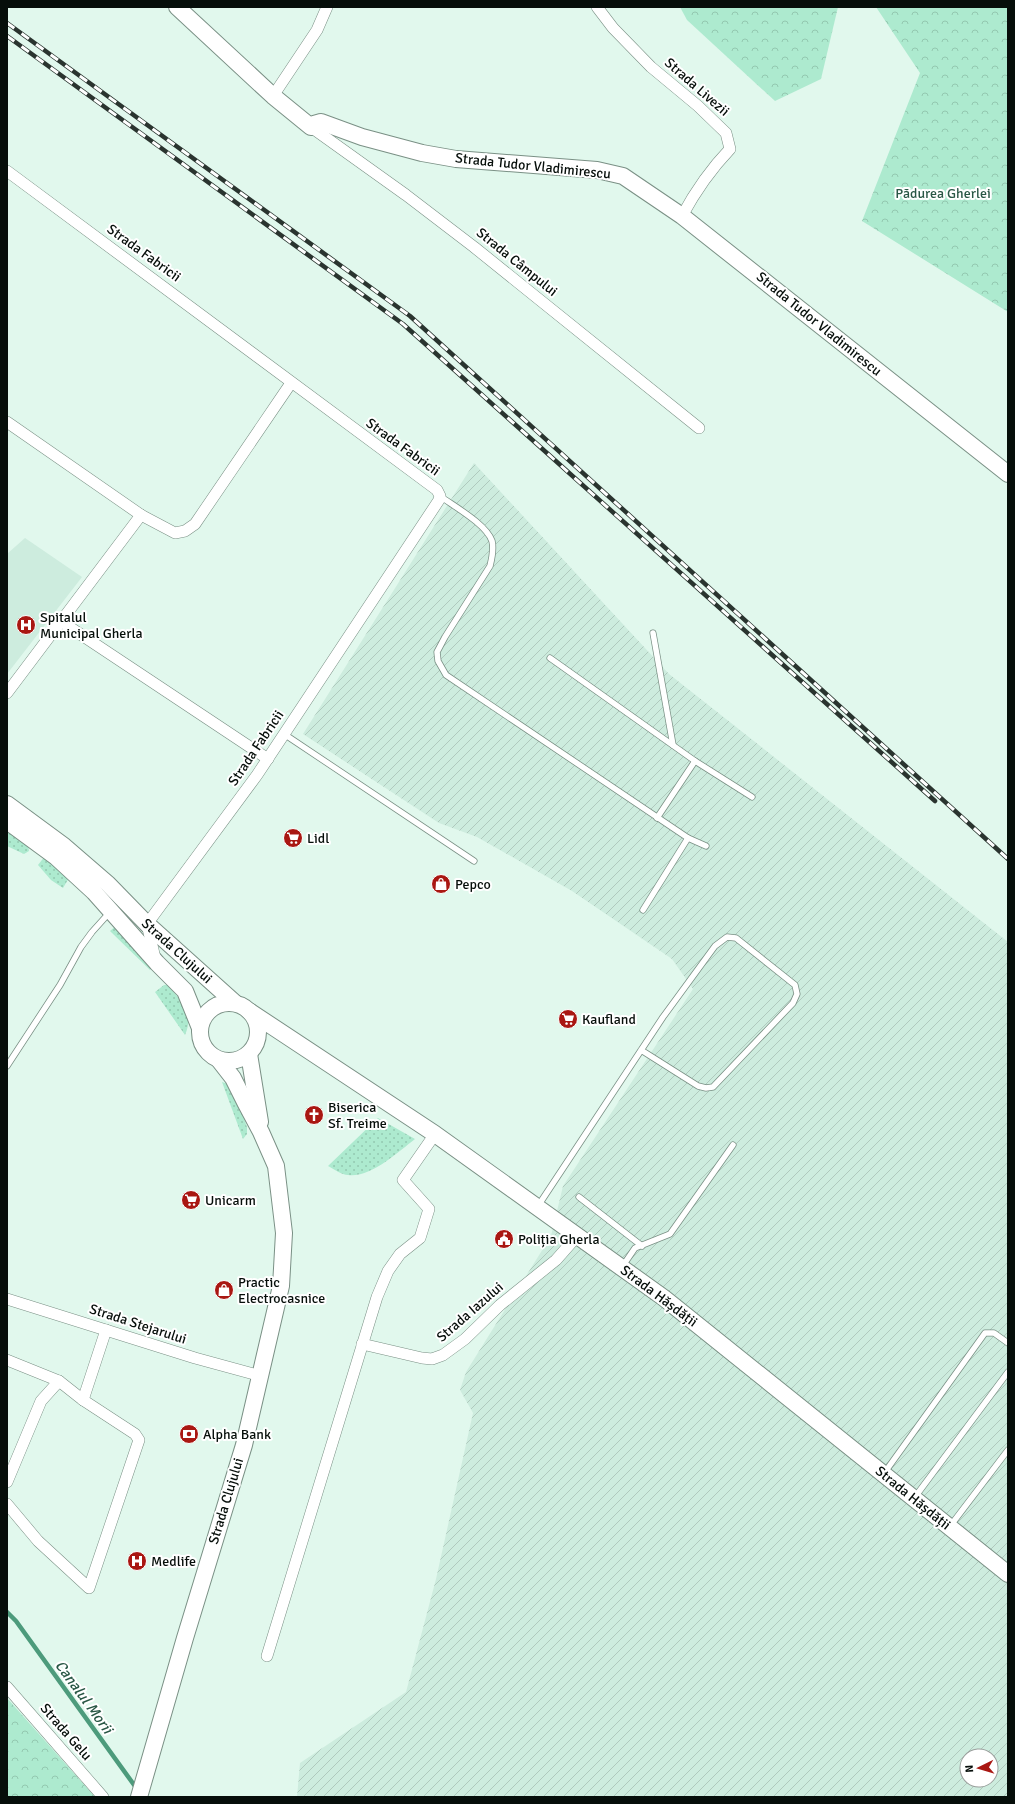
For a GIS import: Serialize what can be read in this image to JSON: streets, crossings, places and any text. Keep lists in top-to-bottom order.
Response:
{
  "streets": {
    "street": [
      "Strada Livezii",
      "Strada Tudor Vladimirescu",
      "Strada Fabricii",
      "Strada Câmpului",
      "Strada Clujului",
      "Strada Hășdății",
      "Strada Iazului",
      "Strada Stejarului",
      "Strada Gelu"
    ]
  },
  "crossings": [
    ["Strada Livezii", "Strada Tudor Vladimirescu"],
    ["Strada Tudor Vladimirescu", "Strada Câmpului"],
    ["Strada Fabricii", "Strada Clujului"],
    ["Strada Clujului", "Strada Hășdății"],
    ["Strada Clujului", "Strada Stejarului"],
    ["Strada Hășdății", "Strada Iazului"]
  ],
  "water": ["Canalul Morii"],
  "parks": ["Pădurea Gherlei"],
  "places": {
    "hospital": ["Spitalul Municipal Gherla", "Medlife"],
    "supermarket": ["Lidl", "Kaufland", "Unicarm"],
    "shop": ["Pepco", "Practic Electrocasnice"],
    "church": ["Biserica Sf. Treime"],
    "public building": ["Poliția Gherla"],
    "bank": ["Alpha Bank"]
  },
  "north": "left"
}
